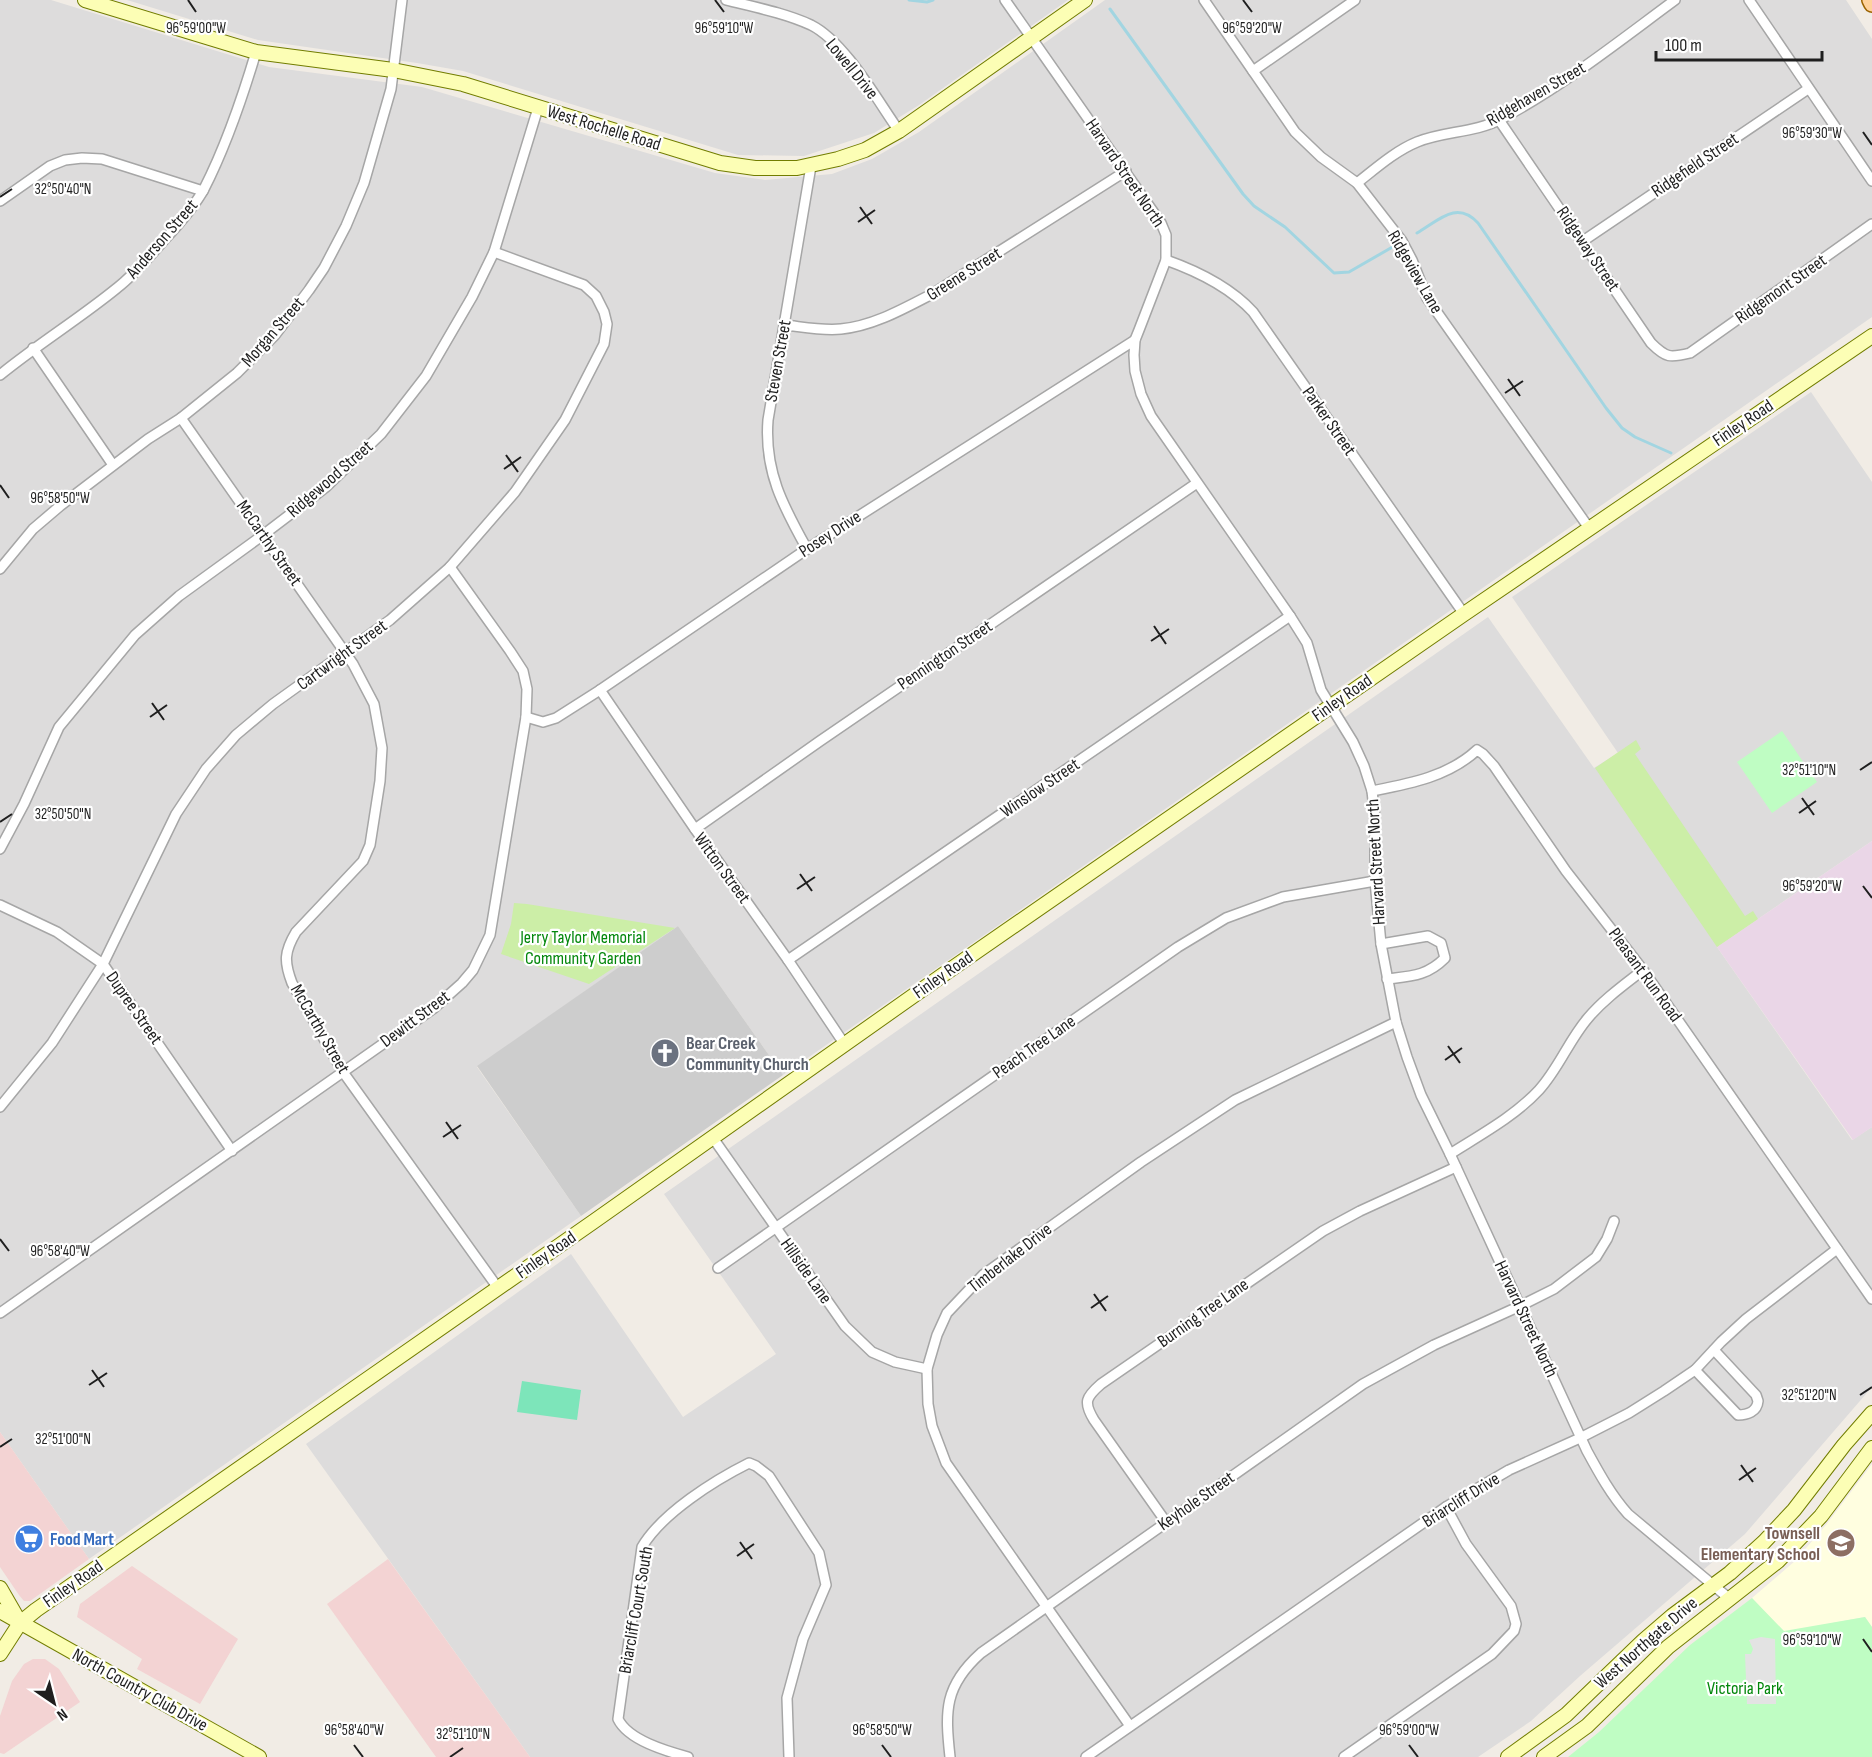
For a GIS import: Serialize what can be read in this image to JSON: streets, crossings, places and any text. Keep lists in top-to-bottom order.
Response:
{
  "streets": {
    "street": [
      "Lowell Drive",
      "Ridgehaven Street",
      "West Rochelle Road",
      "Ridgefield Street",
      "Harvard Street North",
      "Anderson Street",
      "Ridgeway Street",
      "Ridgeview Lane",
      "Greene Street",
      "Ridgemont Street",
      "Morgan Street",
      "Steven Street",
      "Parker Street",
      "Finley Road",
      "Ridgewood Street",
      "Posey Drive",
      "McCarthy Street",
      "Cartwright Street",
      "Pennington Street",
      "Winslow Street",
      "Witton Street",
      "Pleasant Run Road",
      "Dupree Street",
      "Dewitt Street",
      "Peach Tree Lane",
      "Timberlake Drive",
      "Hillside Lane",
      "Burning Tree Lane",
      "Briarcliff Drive",
      "Keyhole Street",
      "Briarcliff Court South",
      "West Northgate Drive",
      "North Country Club Drive"
    ]
  },
  "crossings": [
    ["Lowell Drive", "West Rochelle Road"],
    ["Ridgehaven Street", "Ridgeway Street"],
    ["Ridgehaven Street", "Ridgeview Lane"],
    ["West Rochelle Road", "Harvard Street North"],
    ["West Rochelle Road", "Anderson Street"],
    ["West Rochelle Road", "Morgan Street"],
    ["West Rochelle Road", "Steven Street"],
    ["West Rochelle Road", "Ridgewood Street"],
    ["Ridgefield Street", "Ridgeway Street"],
    ["Harvard Street North", "Greene Street"],
    ["Harvard Street North", "Parker Street"],
    ["Harvard Street North", "Finley Road"],
    ["Harvard Street North", "Posey Drive"],
    ["Harvard Street North", "Pennington Street"],
    ["Harvard Street North", "Winslow Street"],
    ["Harvard Street North", "Pleasant Run Road"],
    ["Harvard Street North", "Peach Tree Lane"],
    ["Harvard Street North", "Timberlake Drive"],
    ["Harvard Street North", "Burning Tree Lane"],
    ["Harvard Street North", "Briarcliff Drive"],
    ["Harvard Street North", "Keyhole Street"],
    ["Harvard Street North", "West Northgate Drive"],
    ["Ridgeway Street", "Ridgemont Street"],
    ["Ridgeview Lane", "Finley Road"],
    ["Greene Street", "Steven Street"],
    ["Morgan Street", "McCarthy Street"],
    ["Steven Street", "Posey Drive"],
    ["Parker Street", "Finley Road"],
    ["Finley Road", "McCarthy Street"],
    ["Finley Road", "Witton Street"],
    ["Finley Road", "Hillside Lane"],
    ["Finley Road", "North Country Club Drive"],
    ["Ridgewood Street", "McCarthy Street"],
    ["Ridgewood Street", "Cartwright Street"],
    ["Posey Drive", "Witton Street"],
    ["Posey Drive", "Dewitt Street"],
    ["McCarthy Street", "Cartwright Street"],
    ["McCarthy Street", "Dewitt Street"],
    ["Cartwright Street", "Dupree Street"],
    ["Cartwright Street", "Dewitt Street"],
    ["Pennington Street", "Witton Street"],
    ["Winslow Street", "Witton Street"],
    ["Pleasant Run Road", "Briarcliff Drive"],
    ["Dupree Street", "Dewitt Street"],
    ["Peach Tree Lane", "Hillside Lane"],
    ["Timberlake Drive", "Hillside Lane"],
    ["Timberlake Drive", "Briarcliff Drive"],
    ["Timberlake Drive", "Keyhole Street"],
    ["Burning Tree Lane", "Keyhole Street"]
  ],
  "parks": ["Jerry Taylor Memorial Community Garden", "Victoria Park"],
  "places": {
    "church": ["Bear Creek Community Church"],
    "supermarket": ["Food Mart"],
    "school or university": ["Townsell Elementary School"]
  },
  "scale_bar": "100 m",
  "north": "bottom right",
  "coordinates": [
    "96°59'00\"W",
    "96°59'10\"W",
    "96°59'20\"W",
    "96°59'30\"W",
    "32°50'40\"N",
    "96°58'50\"W",
    "32°51'10\"N",
    "32°50'50\"N",
    "96°58'40\"W",
    "32°51'20\"N",
    "32°51'00\"N"
  ]
}
